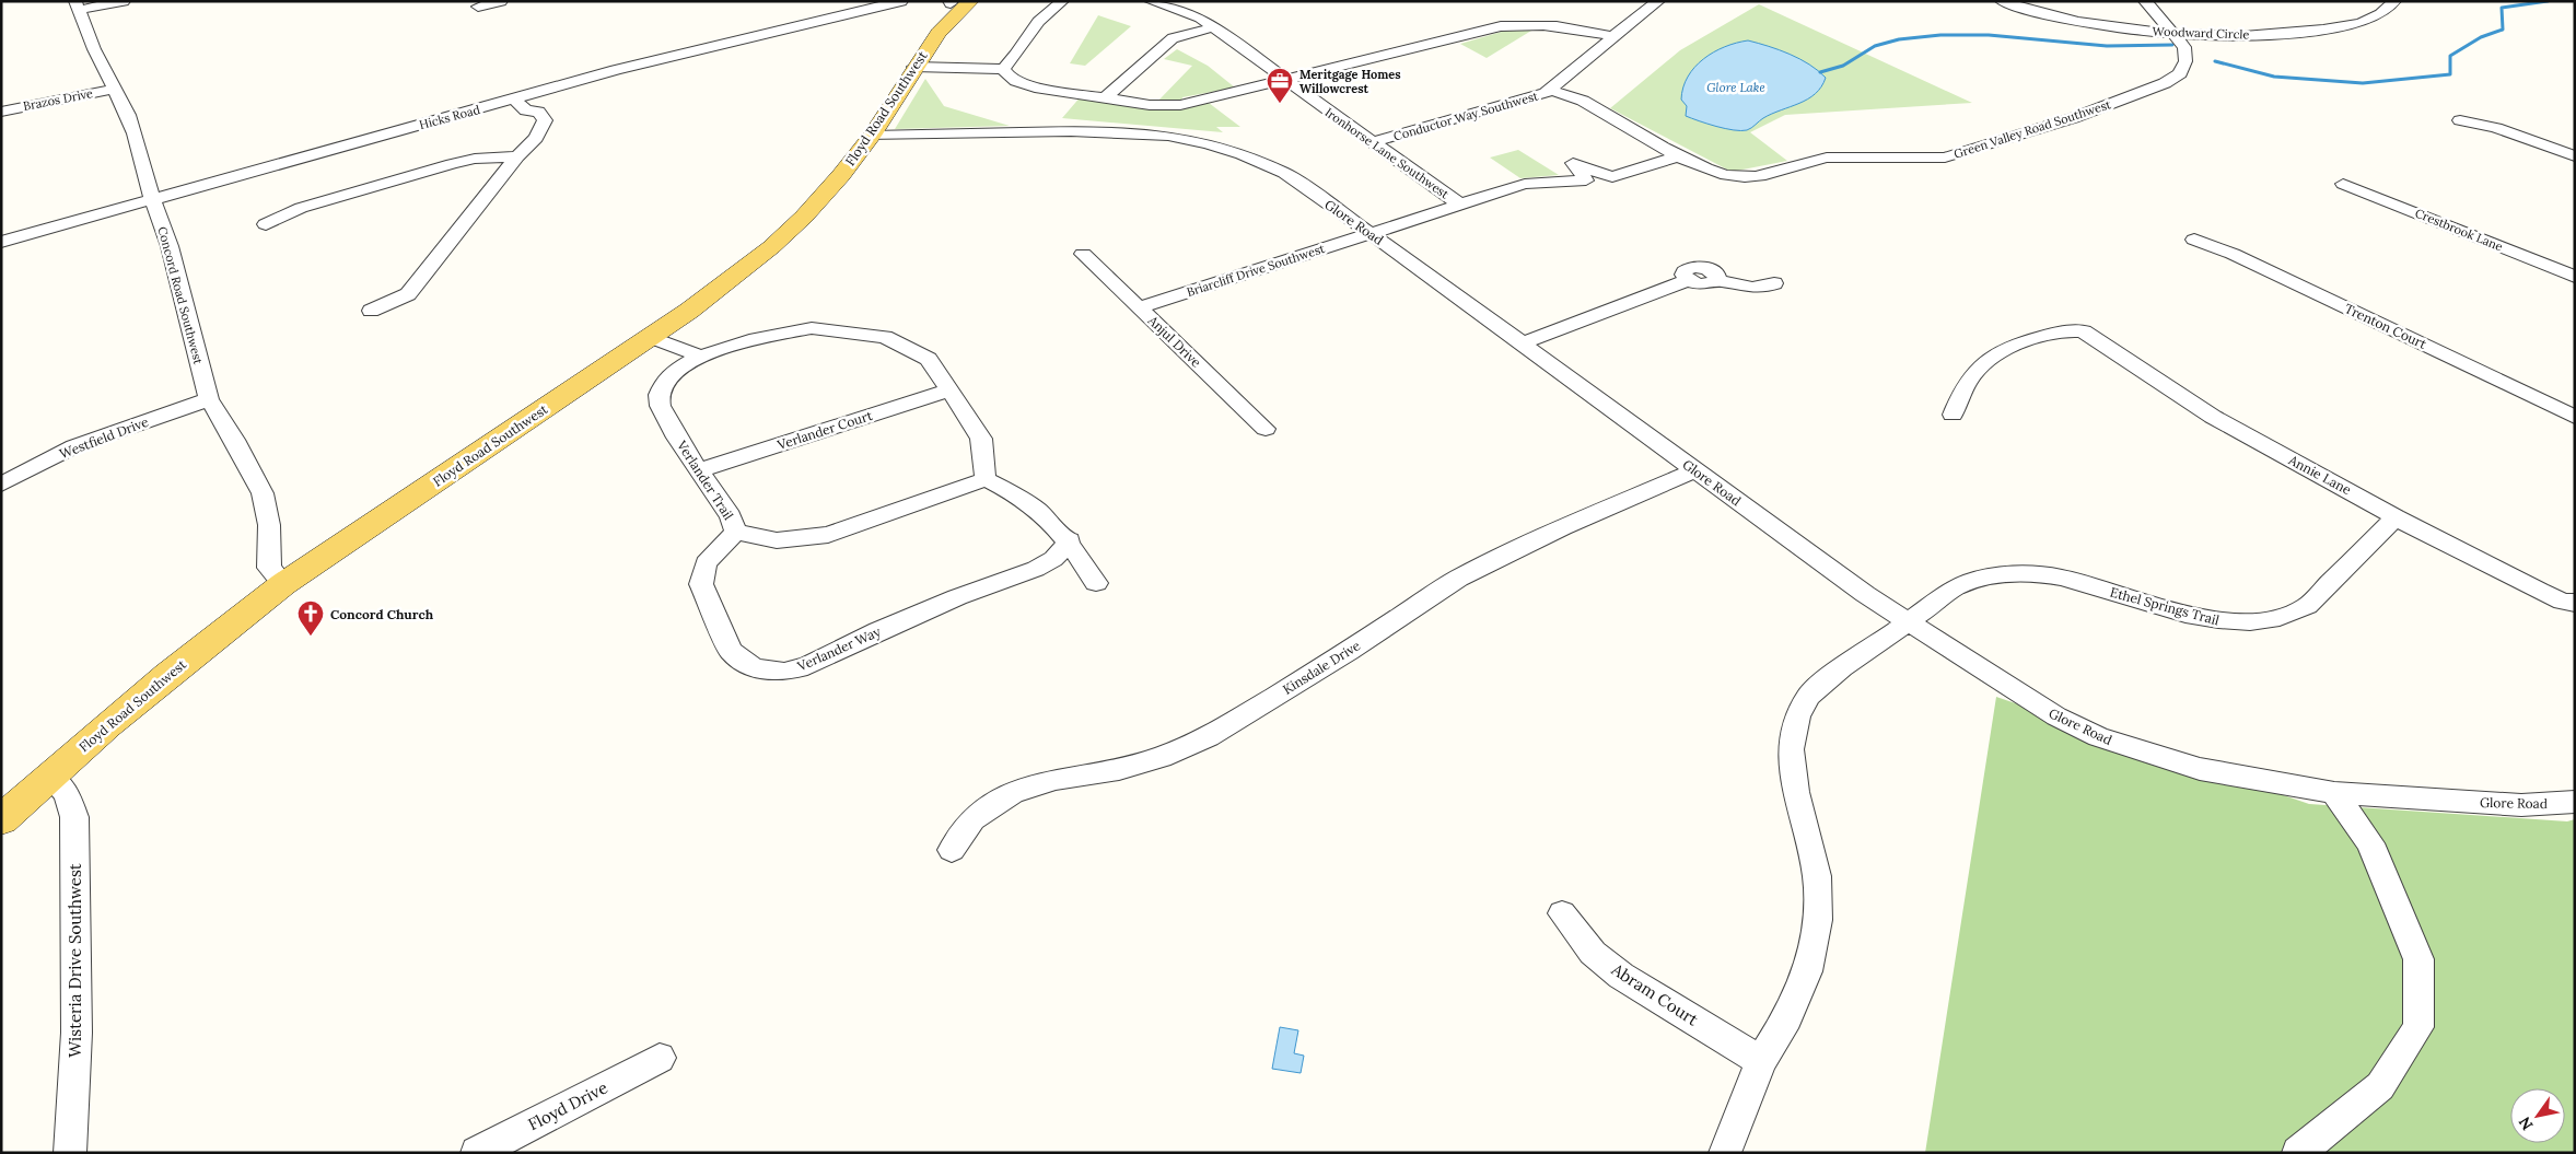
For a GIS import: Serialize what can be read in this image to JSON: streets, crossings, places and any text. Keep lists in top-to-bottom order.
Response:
{
  "streets": {
    "main road": ["Floyd Road Southwest"],
    "street": [
      "Woodward Circle",
      "Brazos Drive",
      "Conductor Way Southwest",
      "Hicks Road",
      "Green Valley Road Southwest",
      "Ironhorse Lane Southwest",
      "Glore Road",
      "Crestbrook Lane",
      "Briarcliff Drive Southwest",
      "Concord Road Southwest",
      "Trenton Court",
      "Anjul Drive",
      "Verlander Court",
      "Westfield Drive",
      "Annie Lane",
      "Verlander Trail",
      "Ethel Springs Trail",
      "Verlander Way",
      "Kinsdale Drive",
      "Wisteria Drive Southwest",
      "Abram Court",
      "Floyd Drive"
    ]
  },
  "crossings": [
    ["Woodward Circle", "Green Valley Road Southwest"],
    ["Brazos Drive", "Concord Road Southwest"],
    ["Floyd Road Southwest", "Glore Road"],
    ["Floyd Road Southwest", "Concord Road Southwest"],
    ["Floyd Road Southwest", "Wisteria Drive Southwest"],
    ["Conductor Way Southwest", "Green Valley Road Southwest"],
    ["Conductor Way Southwest", "Ironhorse Lane Southwest"],
    ["Hicks Road", "Concord Road Southwest"],
    ["Green Valley Road Southwest", "Briarcliff Drive Southwest"],
    ["Ironhorse Lane Southwest", "Briarcliff Drive Southwest"],
    ["Glore Road", "Briarcliff Drive Southwest"],
    ["Glore Road", "Ethel Springs Trail"],
    ["Glore Road", "Kinsdale Drive"],
    ["Briarcliff Drive Southwest", "Anjul Drive"],
    ["Concord Road Southwest", "Westfield Drive"],
    ["Verlander Court", "Verlander Trail"],
    ["Annie Lane", "Ethel Springs Trail"],
    ["Verlander Trail", "Verlander Way"],
    ["Ethel Springs Trail", "Abram Court"]
  ],
  "water": ["Glore Lake"],
  "places": {
    "office": ["Meritgage Homes Willowcrest"],
    "church": ["Concord Church"]
  },
  "north": "bottom left"
}
